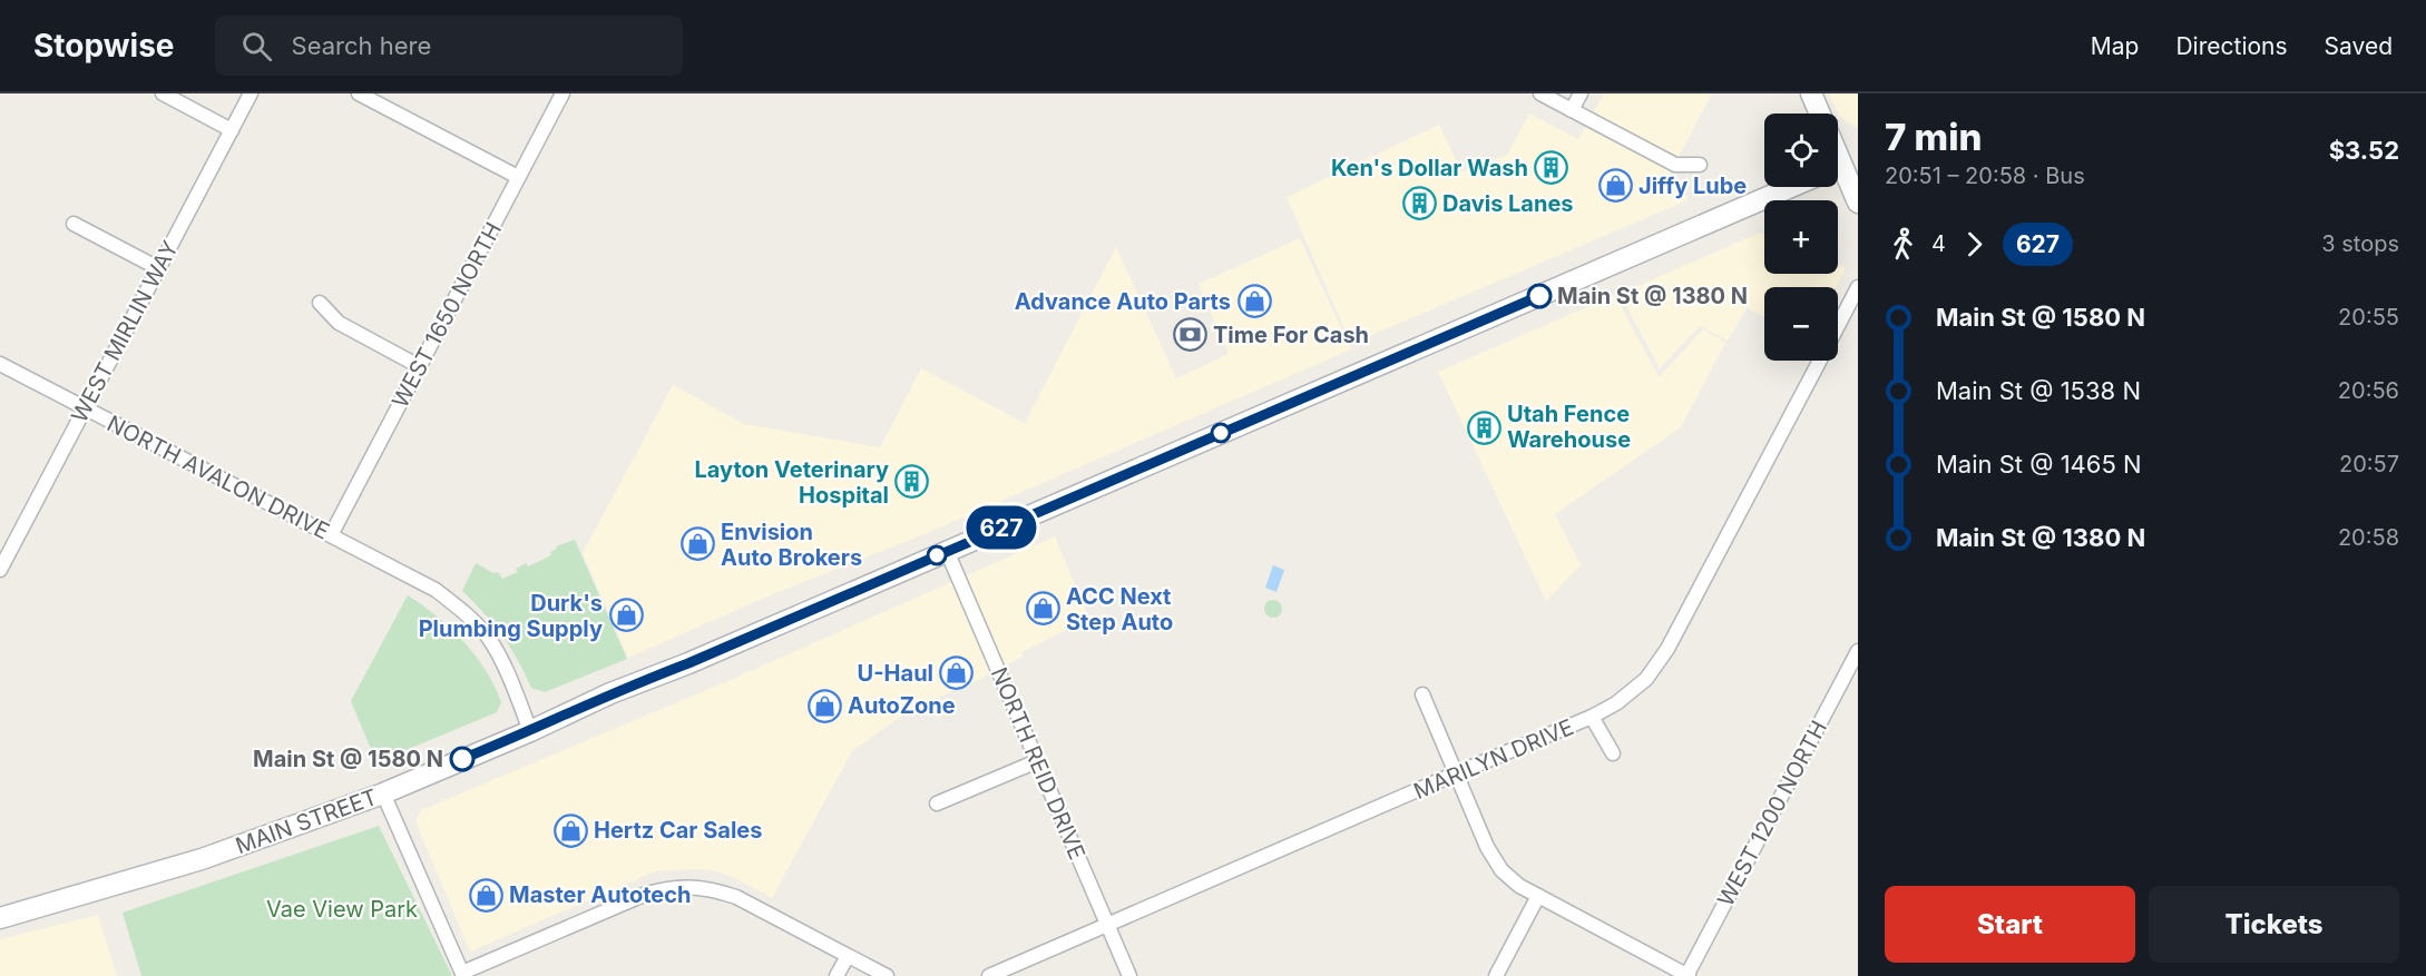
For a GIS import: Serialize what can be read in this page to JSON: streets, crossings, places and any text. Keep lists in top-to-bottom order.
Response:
{
  "streets": {
    "main road": ["MAIN STREET"],
    "street": [
      "WEST 1650 NORTH",
      "WEST MIRLIN WAY",
      "NORTH AVALON DRIVE",
      "MARILYN DRIVE",
      "NORTH REID DRIVE",
      "WEST 1200 NORTH"
    ]
  },
  "crossings": [
    ["WEST 1650 NORTH", "NORTH AVALON DRIVE"],
    ["WEST MIRLIN WAY", "NORTH AVALON DRIVE"],
    ["NORTH AVALON DRIVE", "MAIN STREET"],
    ["MARILYN DRIVE", "NORTH REID DRIVE"],
    ["NORTH REID DRIVE", "MAIN STREET"]
  ],
  "parks": ["Vae View Park"],
  "places": {
    "building": [
      "Ken's Dollar Wash",
      "Davis Lanes",
      "Utah Fence Warehouse",
      "Layton Veterinary Hospital"
    ],
    "shop": [
      "Jiffy Lube",
      "Advance Auto Parts",
      "Envision Auto Brokers",
      "ACC Next Step Auto",
      "Durk's Plumbing Supply",
      "U-Haul",
      "AutoZone",
      "Hertz Car Sales",
      "Master Autotech"
    ],
    "other": ["Main St @ 1380 N", "Main St @ 1580 N"],
    "bank": ["Time For Cash"]
  },
  "lines": ["bus line 627"],
  "page": {
    "header": "Stopwise",
    "search": "Search here",
    "nav": ["Map", "Directions", "Saved"],
    "on_map": "627",
    "heading": ["7 min", "20:51 – 20:58 · Bus", "$3.52"],
    "map_buttons": ["+", "−"],
    "legs": ["4", "627", "3 stops"],
    "list": [
      {
        "name": "Main St @ 1580 N",
        "value": "20:55"
      },
      {
        "name": "Main St @ 1538 N",
        "value": "20:56"
      },
      {
        "name": "Main St @ 1465 N",
        "value": "20:57"
      },
      {
        "name": "Main St @ 1380 N",
        "value": "20:58"
      }
    ],
    "buttons": ["Start", "Tickets"]
  }
}
